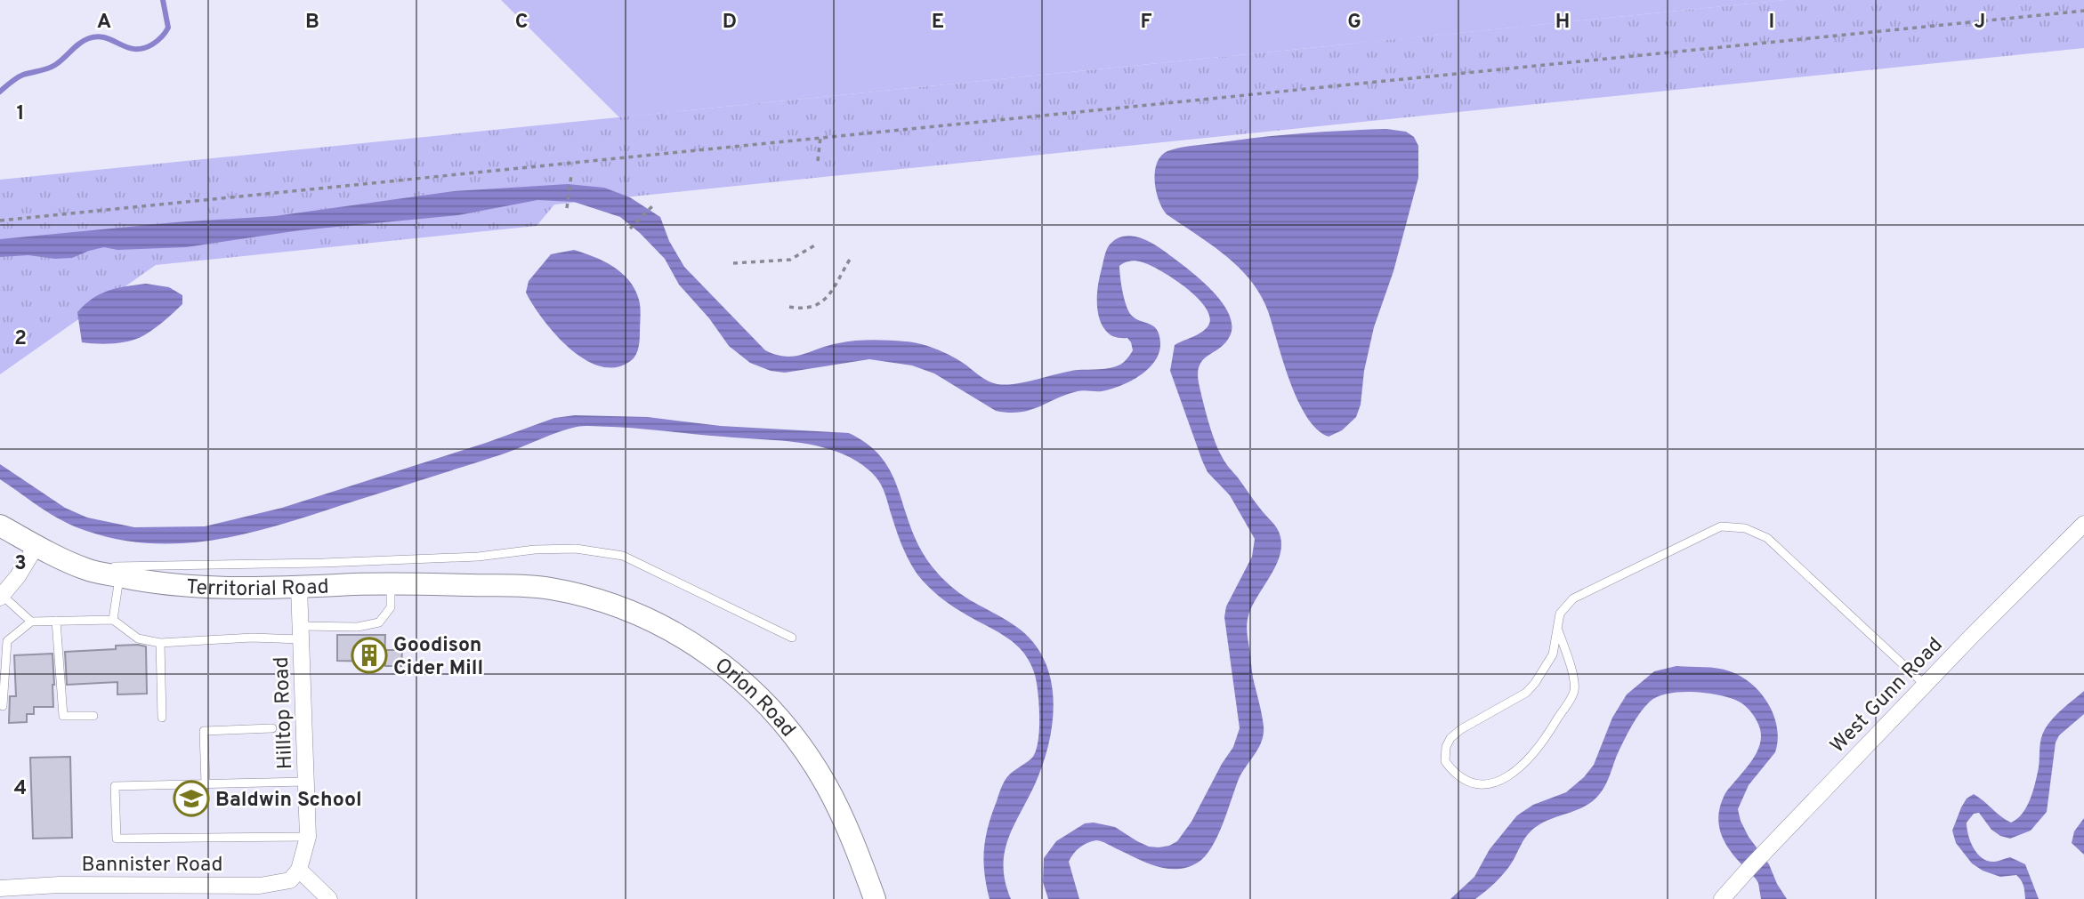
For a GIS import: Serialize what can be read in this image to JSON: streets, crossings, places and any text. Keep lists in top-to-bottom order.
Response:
{
  "streets": {
    "street": [
      "Territorial Road",
      "West Gunn Road",
      "Orion Road",
      "Hilltop Road",
      "Bannister Road"
    ]
  },
  "crossings": [
    ["Territorial Road", "Orion Road"],
    ["Territorial Road", "Hilltop Road"],
    ["Hilltop Road", "Bannister Road"]
  ],
  "places": {
    "building": ["Goodison Cider Mill"],
    "school or university": ["Baldwin School"]
  },
  "grid": {
    "columns": [
      "A",
      "B",
      "C",
      "D",
      "E",
      "F",
      "G",
      "H",
      "I",
      "J"
    ],
    "rows": [
      "1",
      "2",
      "3",
      "4"
    ]
  }
}
